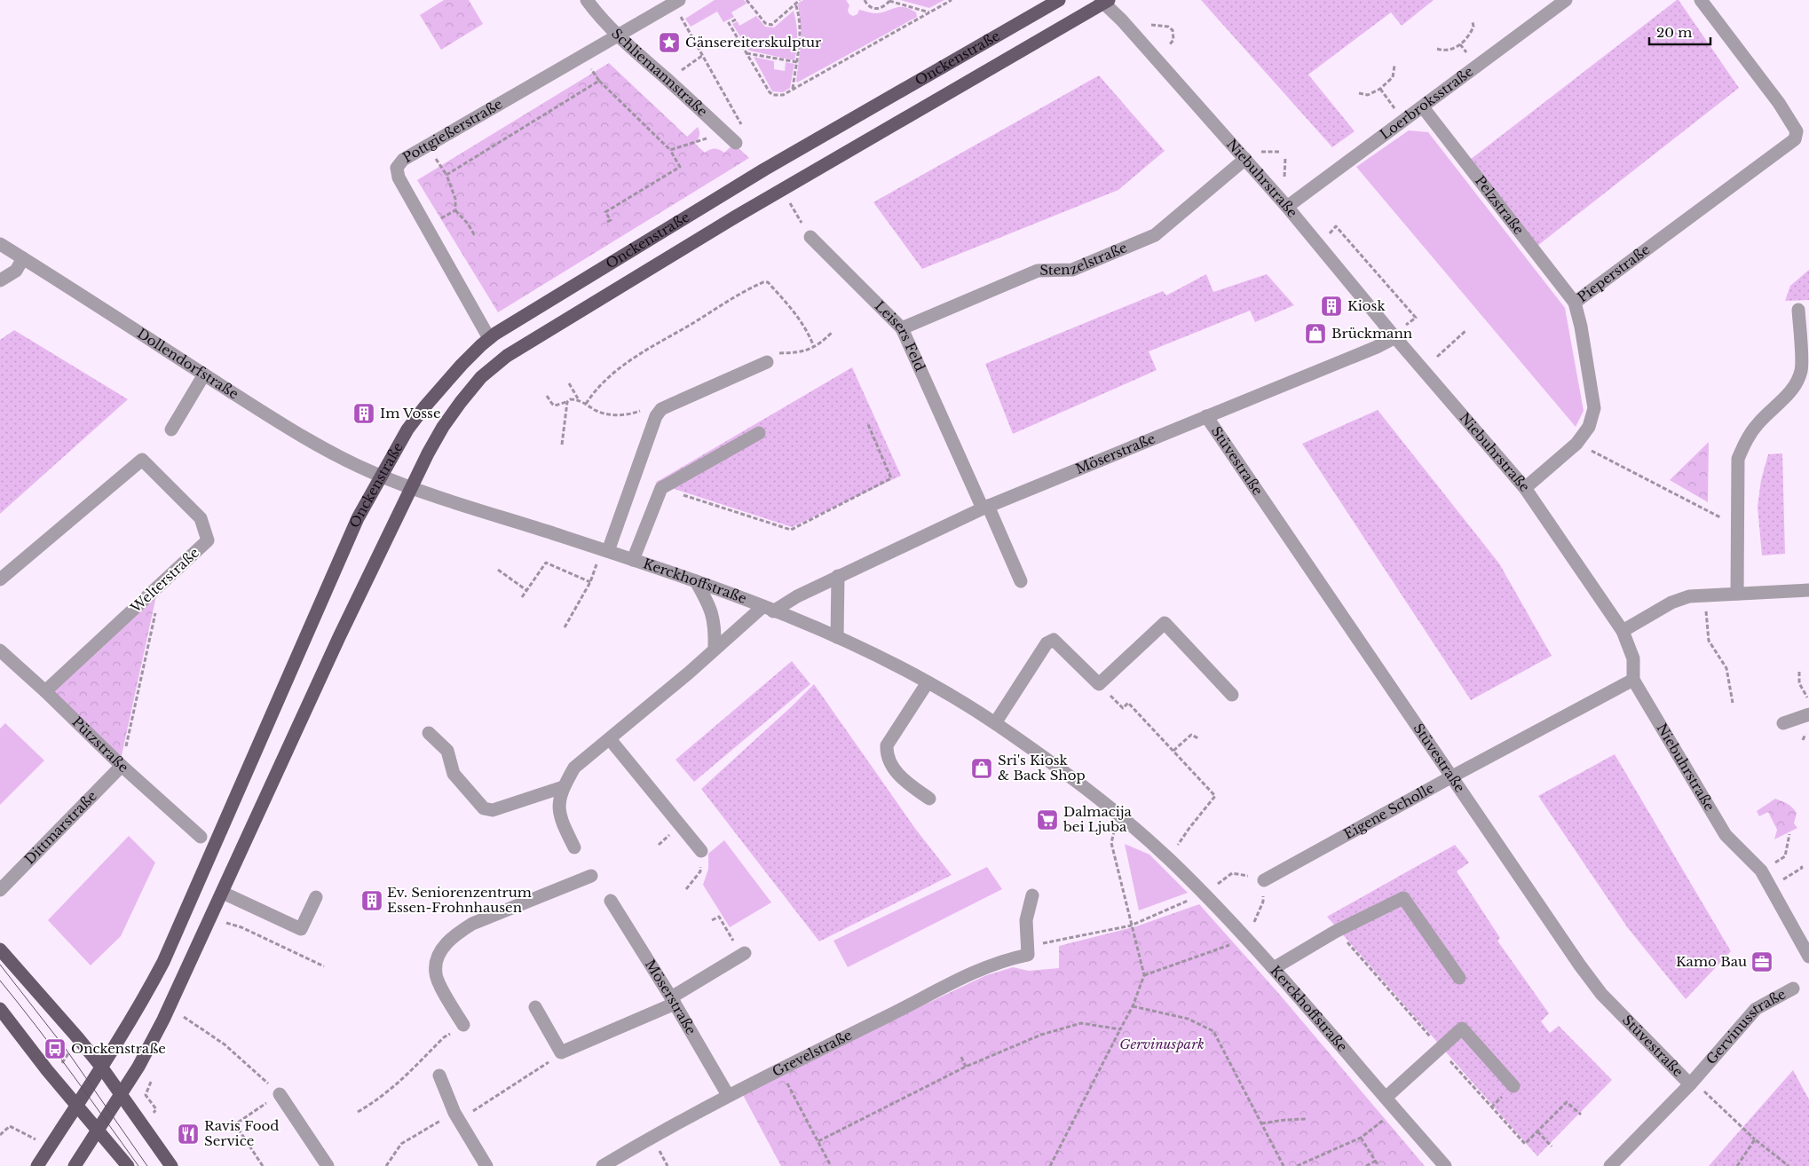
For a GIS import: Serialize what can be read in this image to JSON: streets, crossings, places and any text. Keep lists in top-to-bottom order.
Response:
{
  "streets": {
    "main road": ["Onckenstraße"],
    "street": [
      "Schliemannstraße",
      "Loerbroksstraße",
      "Pottgießerstraße",
      "Niebuhrstraße",
      "Pelzstraße",
      "Stenzelstraße",
      "Pieperstraße",
      "Leisers Feld",
      "Dollendorfstraße",
      "Möserstraße",
      "Stüvestraße",
      "Welterstraße",
      "Kerckhoffstraße",
      "Pützstraße",
      "Eigene Scholle",
      "Dittmarstraße",
      "Gervinusstraße",
      "Grevelstraße"
    ]
  },
  "crossings": [
    ["Onckenstraße", "Pottgießerstraße"],
    ["Onckenstraße", "Niebuhrstraße"],
    ["Onckenstraße", "Dollendorfstraße"],
    ["Onckenstraße", "Kerckhoffstraße"],
    ["Schliemannstraße", "Pottgießerstraße"],
    ["Loerbroksstraße", "Niebuhrstraße"],
    ["Loerbroksstraße", "Pelzstraße"],
    ["Niebuhrstraße", "Stenzelstraße"],
    ["Niebuhrstraße", "Pieperstraße"],
    ["Niebuhrstraße", "Möserstraße"],
    ["Niebuhrstraße", "Eigene Scholle"],
    ["Pelzstraße", "Pieperstraße"],
    ["Stenzelstraße", "Leisers Feld"],
    ["Leisers Feld", "Möserstraße"],
    ["Dollendorfstraße", "Kerckhoffstraße"],
    ["Möserstraße", "Stüvestraße"],
    ["Möserstraße", "Kerckhoffstraße"],
    ["Möserstraße", "Grevelstraße"],
    ["Stüvestraße", "Eigene Scholle"],
    ["Stüvestraße", "Gervinusstraße"],
    ["Welterstraße", "Pützstraße"],
    ["Pützstraße", "Dittmarstraße"]
  ],
  "parks": ["Gervinuspark"],
  "places": {
    "place": ["Gänsereiterskulptur"],
    "building": ["Kiosk", "Im Vosse", "Ev. Seniorenzentrum Essen-Frohnhausen"],
    "shop": ["Brückmann", "Sri's Kiosk & Back Shop"],
    "supermarket": ["Dalmacija bei Ljuba"],
    "office": ["Kamo Bau"],
    "bus stop": ["Onckenstraße"],
    "restaurant": ["Ravis Food Service"]
  },
  "scale_bar": "20 m"
}
